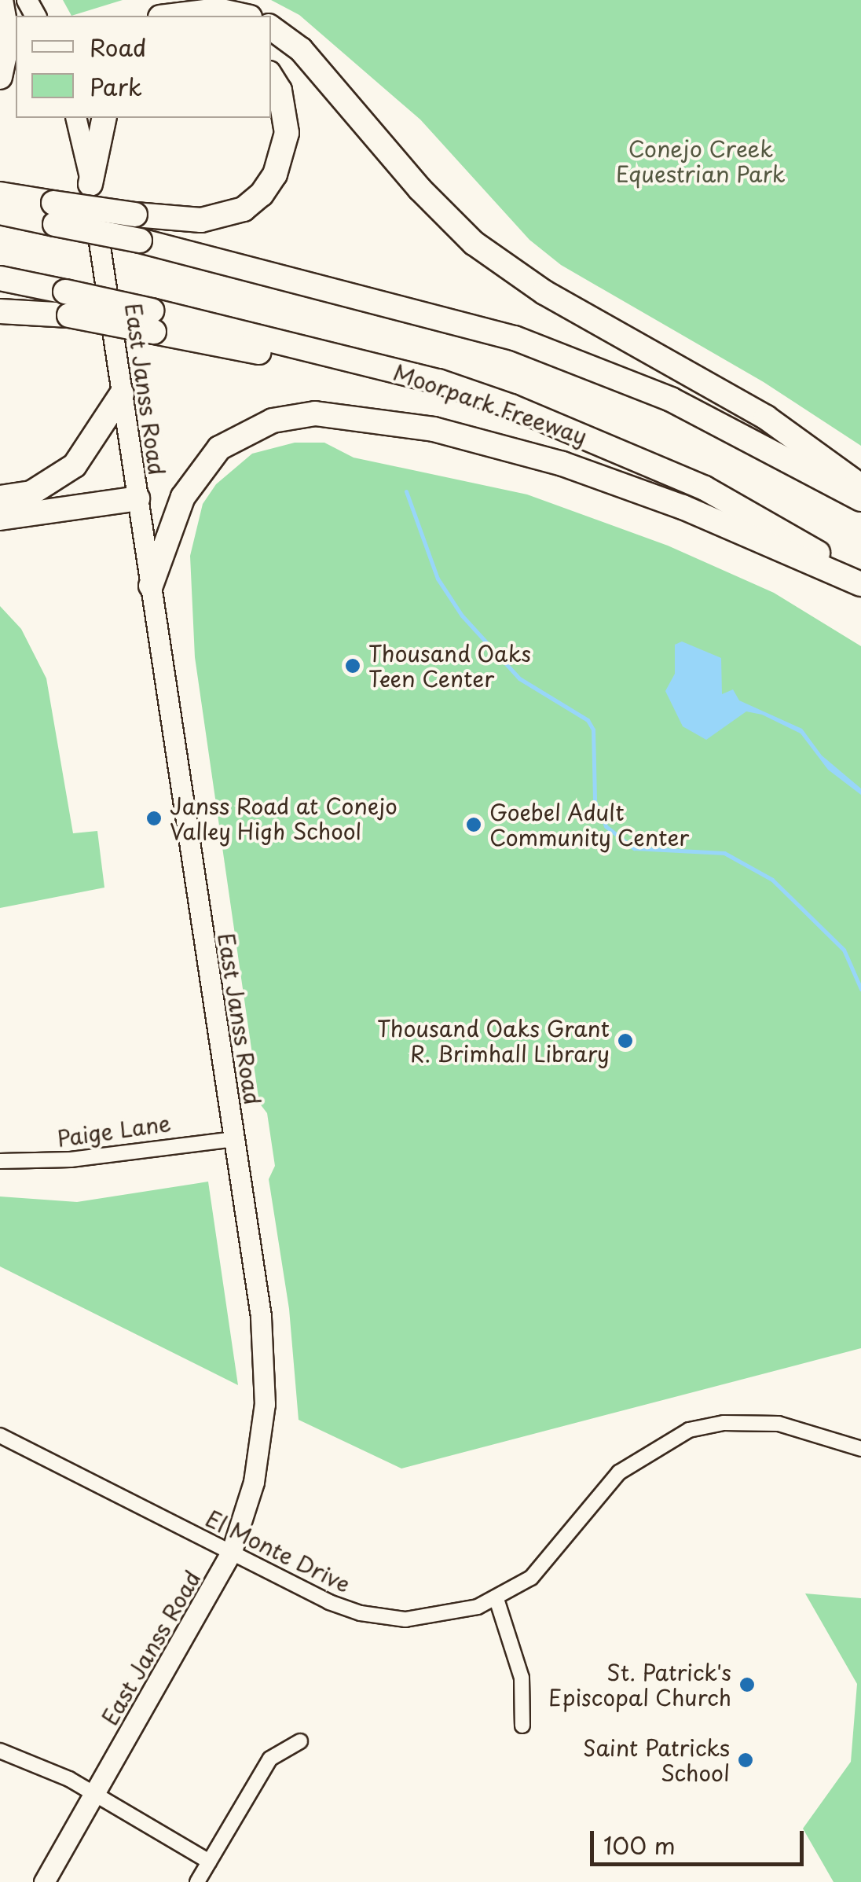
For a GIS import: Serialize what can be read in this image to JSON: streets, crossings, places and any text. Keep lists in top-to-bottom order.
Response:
{
  "streets": {
    "highway": ["Moorpark Freeway"],
    "main road": ["East Janss Road"],
    "street": ["Paige Lane", "El Monte Drive"]
  },
  "crossings": [
    ["East Janss Road", "Paige Lane"],
    ["East Janss Road", "El Monte Drive"]
  ],
  "parks": ["Conejo Creek Equestrian Park"],
  "places": [
    "Thousand Oaks Teen Center",
    "Janss Road at Conejo Valley High School",
    "Goebel Adult Community Center",
    "Thousand Oaks Grant R. Brimhall Library",
    "St. Patrick's Episcopal Church",
    "Saint Patricks School"
  ],
  "legend": ["Road", "Park"],
  "scale_bar": "100 m"
}
